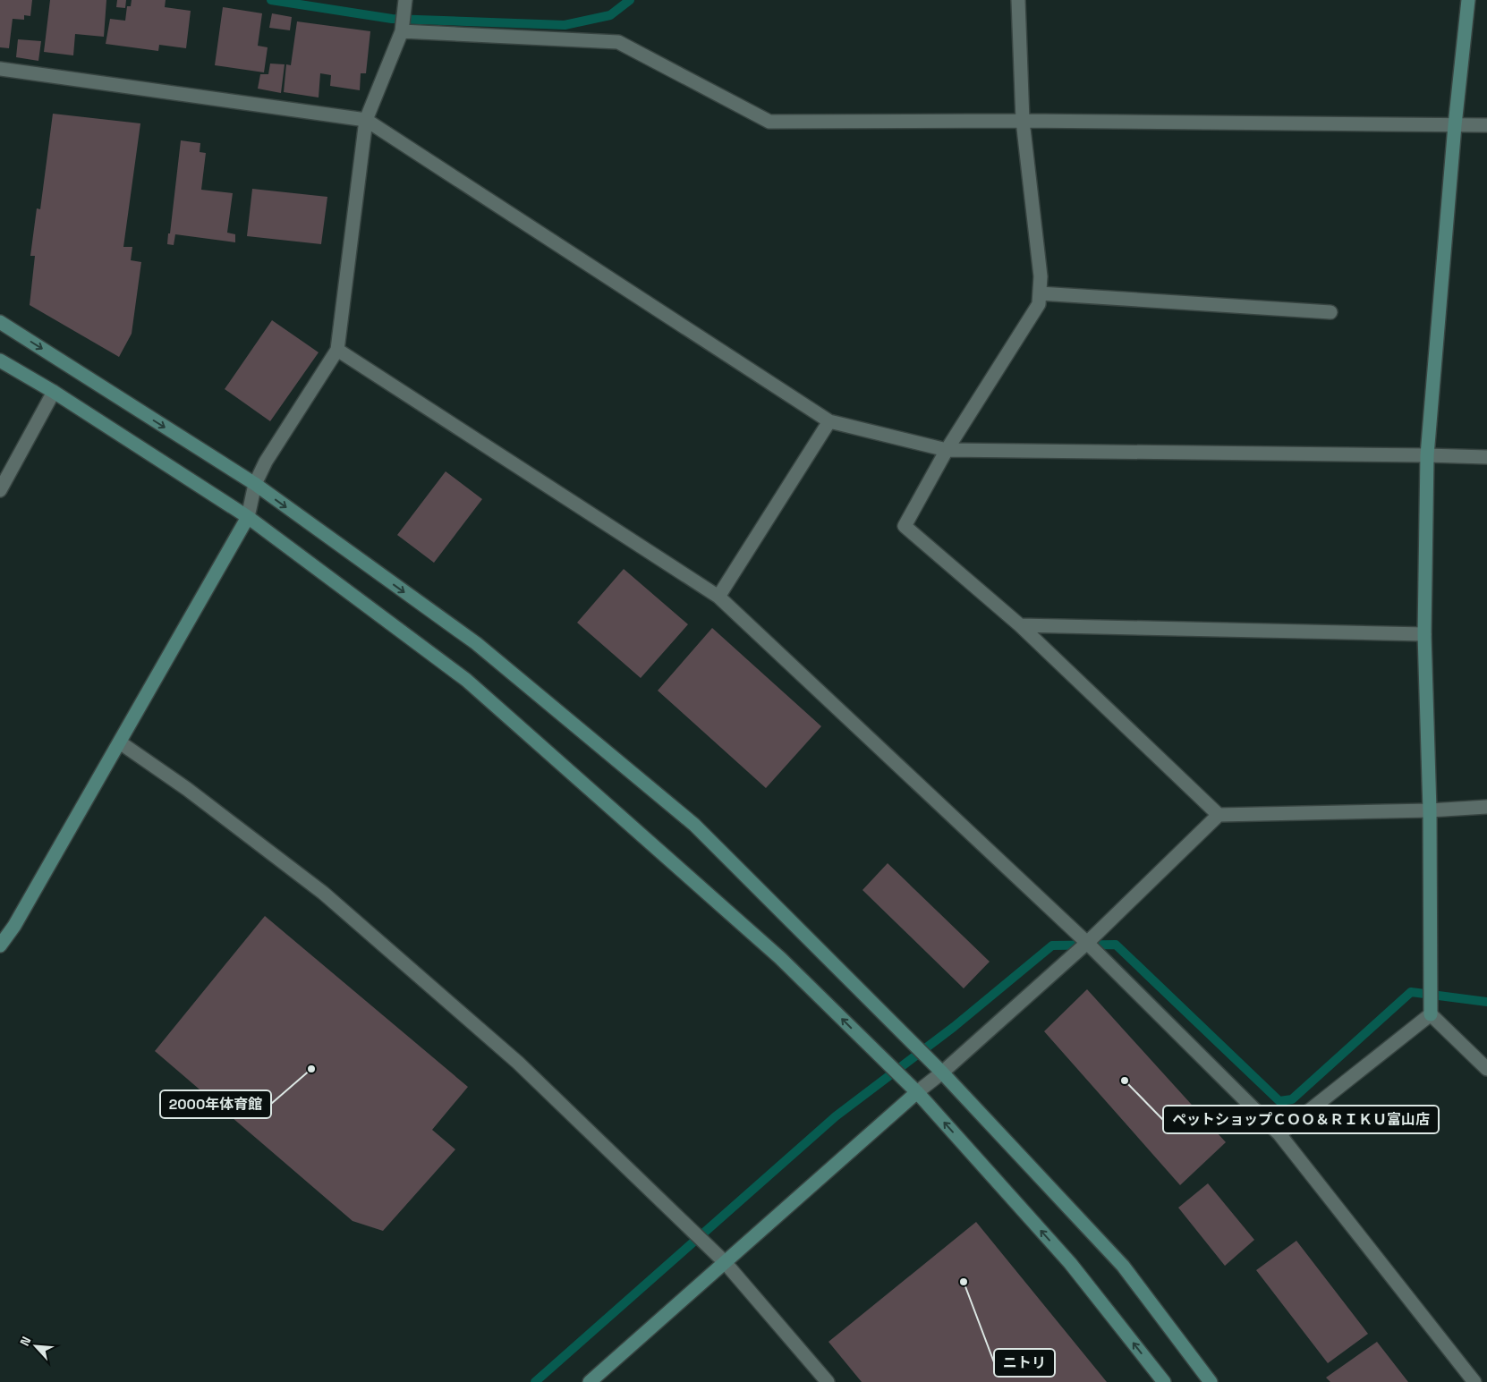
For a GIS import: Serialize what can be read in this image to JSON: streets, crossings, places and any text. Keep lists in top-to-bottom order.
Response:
{
  "places": ["2000年体育館", "ペットショップＣＯＯ＆ＲＩＫＵ富山店", "ニトリ"],
  "north": "top left"
}
